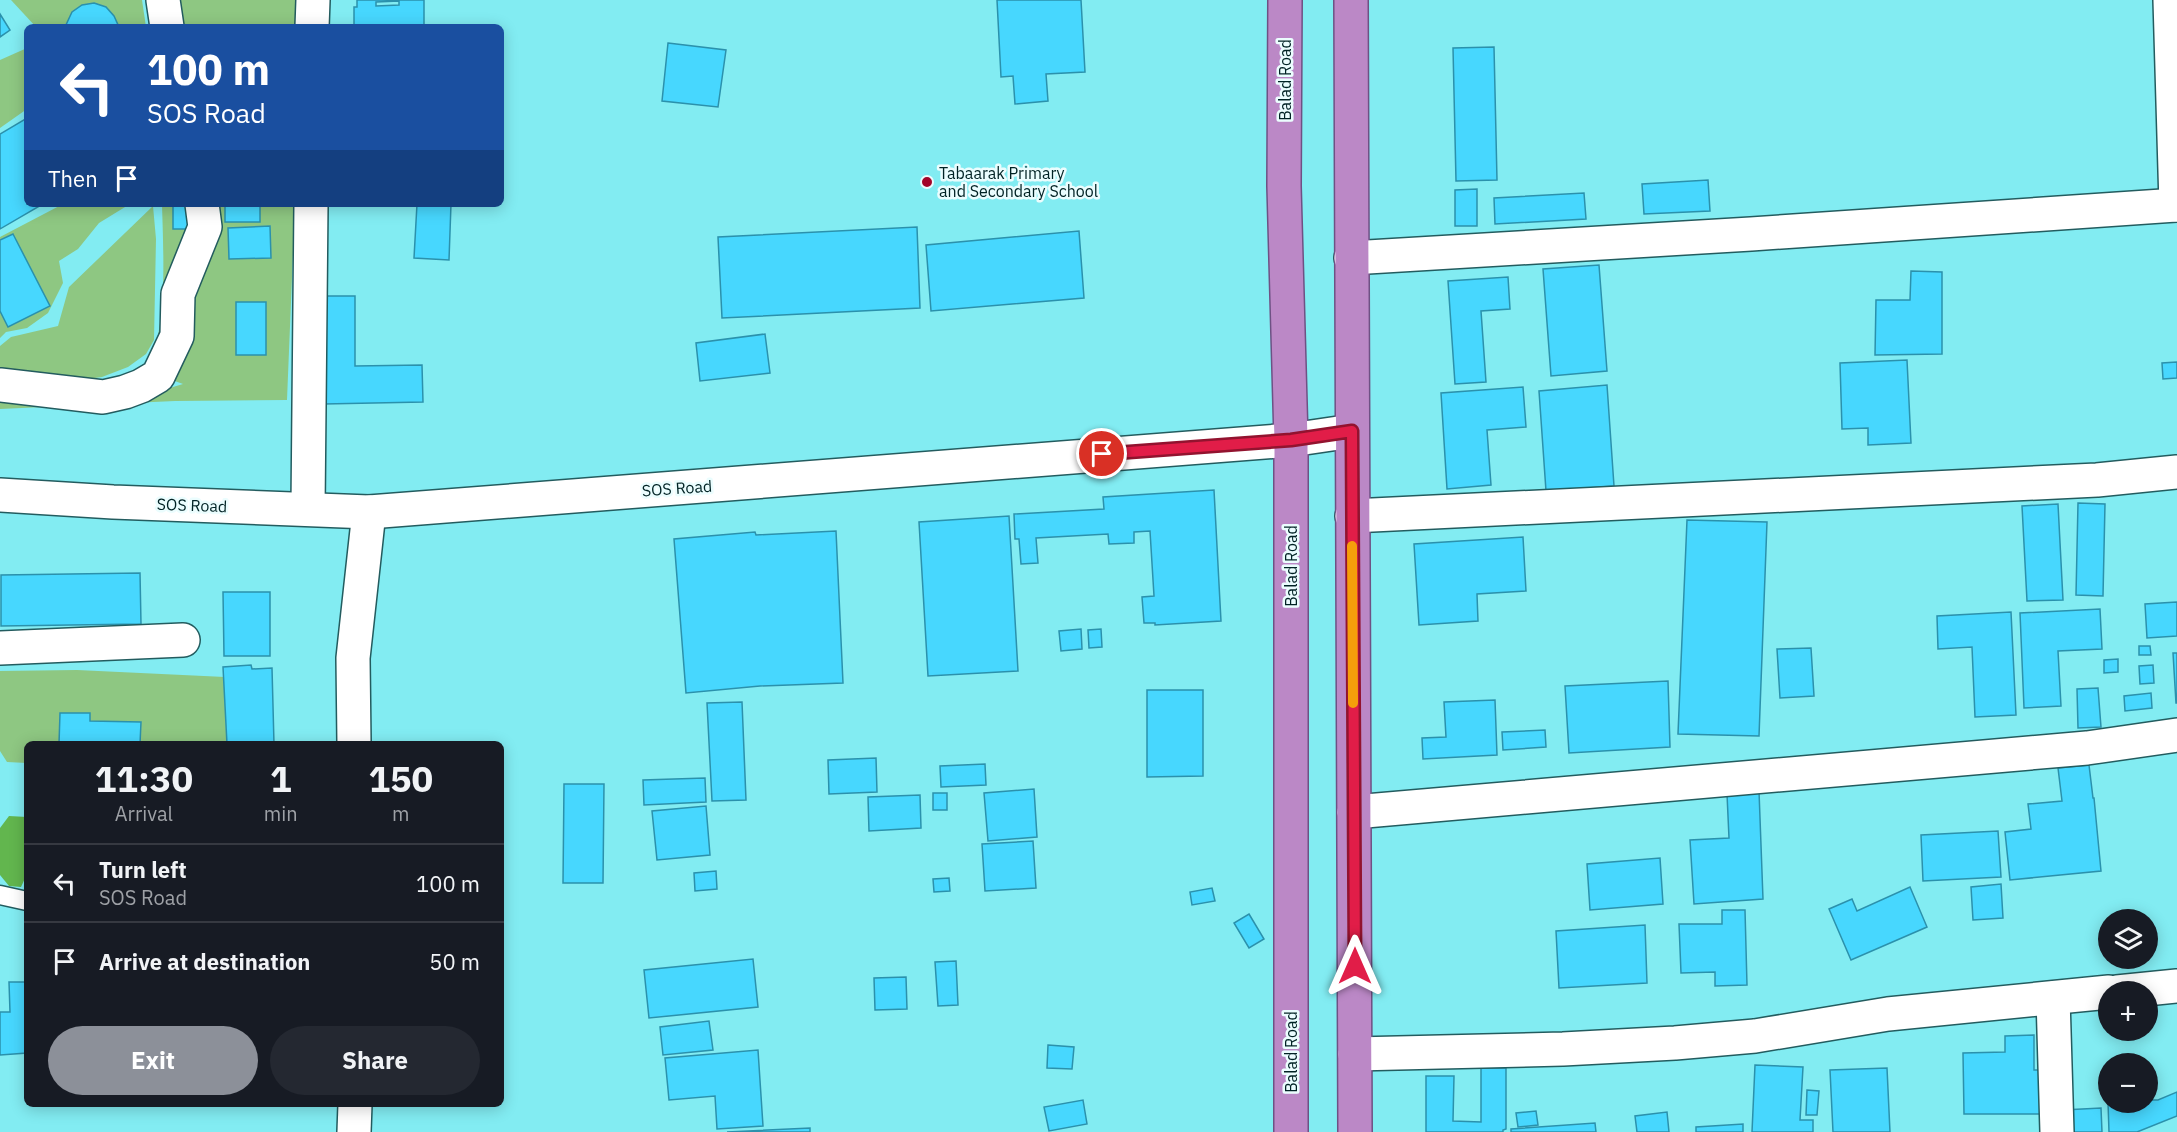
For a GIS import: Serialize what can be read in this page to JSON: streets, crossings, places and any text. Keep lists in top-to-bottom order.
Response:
{
  "streets": {
    "highway": ["Balad Road"],
    "street": ["SOS Road"]
  },
  "crossings": [
    ["Balad Road", "SOS Road"]
  ],
  "places": ["Tabaarak Primary and Secondary School"],
  "page": {
    "turn": ["100 m", "SOS Road"],
    "then": "Then",
    "eta": [
      "11:30",
      "Arrival",
      "1",
      "min",
      "150",
      "m"
    ],
    "list": [
      {
        "name": "Turn left",
        "note": "SOS Road",
        "value": "100 m"
      },
      {
        "name": "Arrive at destination",
        "value": "50 m"
      }
    ],
    "map_buttons": ["+", "−"],
    "buttons": ["Exit", "Share"]
  }
}
